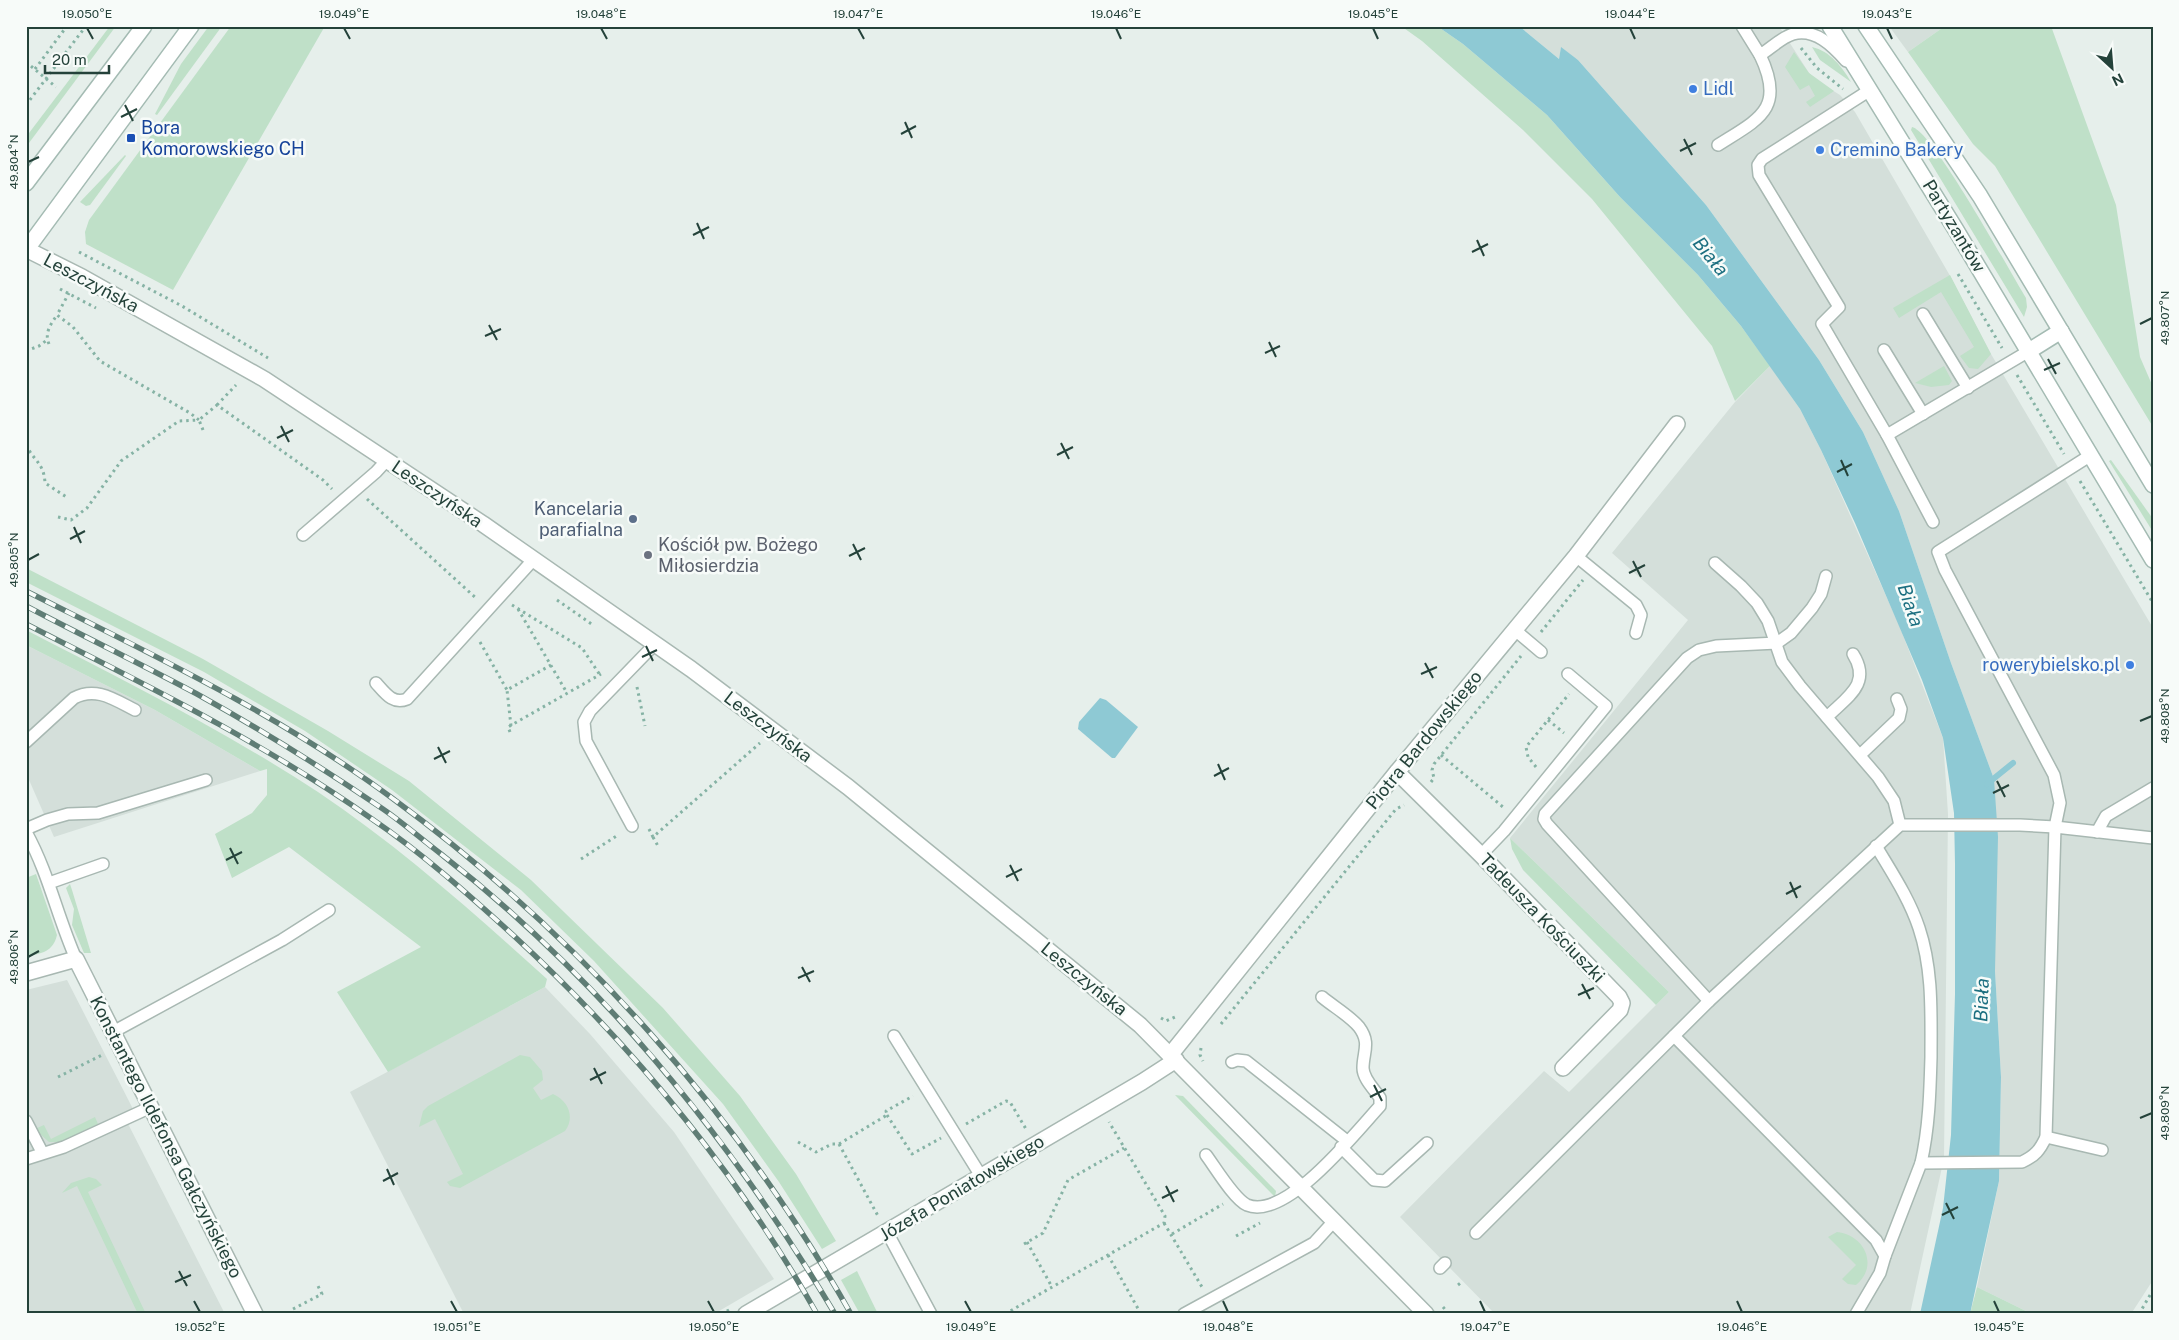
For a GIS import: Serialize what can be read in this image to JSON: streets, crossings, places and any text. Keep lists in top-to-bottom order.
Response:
{
  "streets": {
    "street": [
      "Partyzantów",
      "Leszczyńska",
      "Piotra Bardowskiego",
      "Tadeusza Kościuszki",
      "Konstantego Ildefonsa Gałczyńskiego",
      "Józefa Poniatowskiego"
    ]
  },
  "crossings": [
    ["Leszczyńska", "Piotra Bardowskiego"],
    ["Leszczyńska", "Józefa Poniatowskiego"],
    ["Piotra Bardowskiego", "Tadeusza Kościuszki"],
    ["Piotra Bardowskiego", "Józefa Poniatowskiego"]
  ],
  "water": ["Biała"],
  "places": {
    "other": [
      "Lidl",
      "Cremino Bakery",
      "Kancelaria parafialna",
      "Kościół pw. Bożego Miłosierdzia",
      "rowerybielsko.pl"
    ],
    "transit": ["Bora Komorowskiego CH"]
  },
  "scale_bar": "20 m",
  "north": "bottom right",
  "coordinates": [
    "19.050°E",
    "19.049°E",
    "19.048°E",
    "19.047°E",
    "19.046°E",
    "19.045°E",
    "19.044°E",
    "19.043°E",
    "49.804°N",
    "49.807°N",
    "49.805°N",
    "49.808°N",
    "49.806°N",
    "49.809°N",
    "19.052°E",
    "19.051°E"
  ]
}
